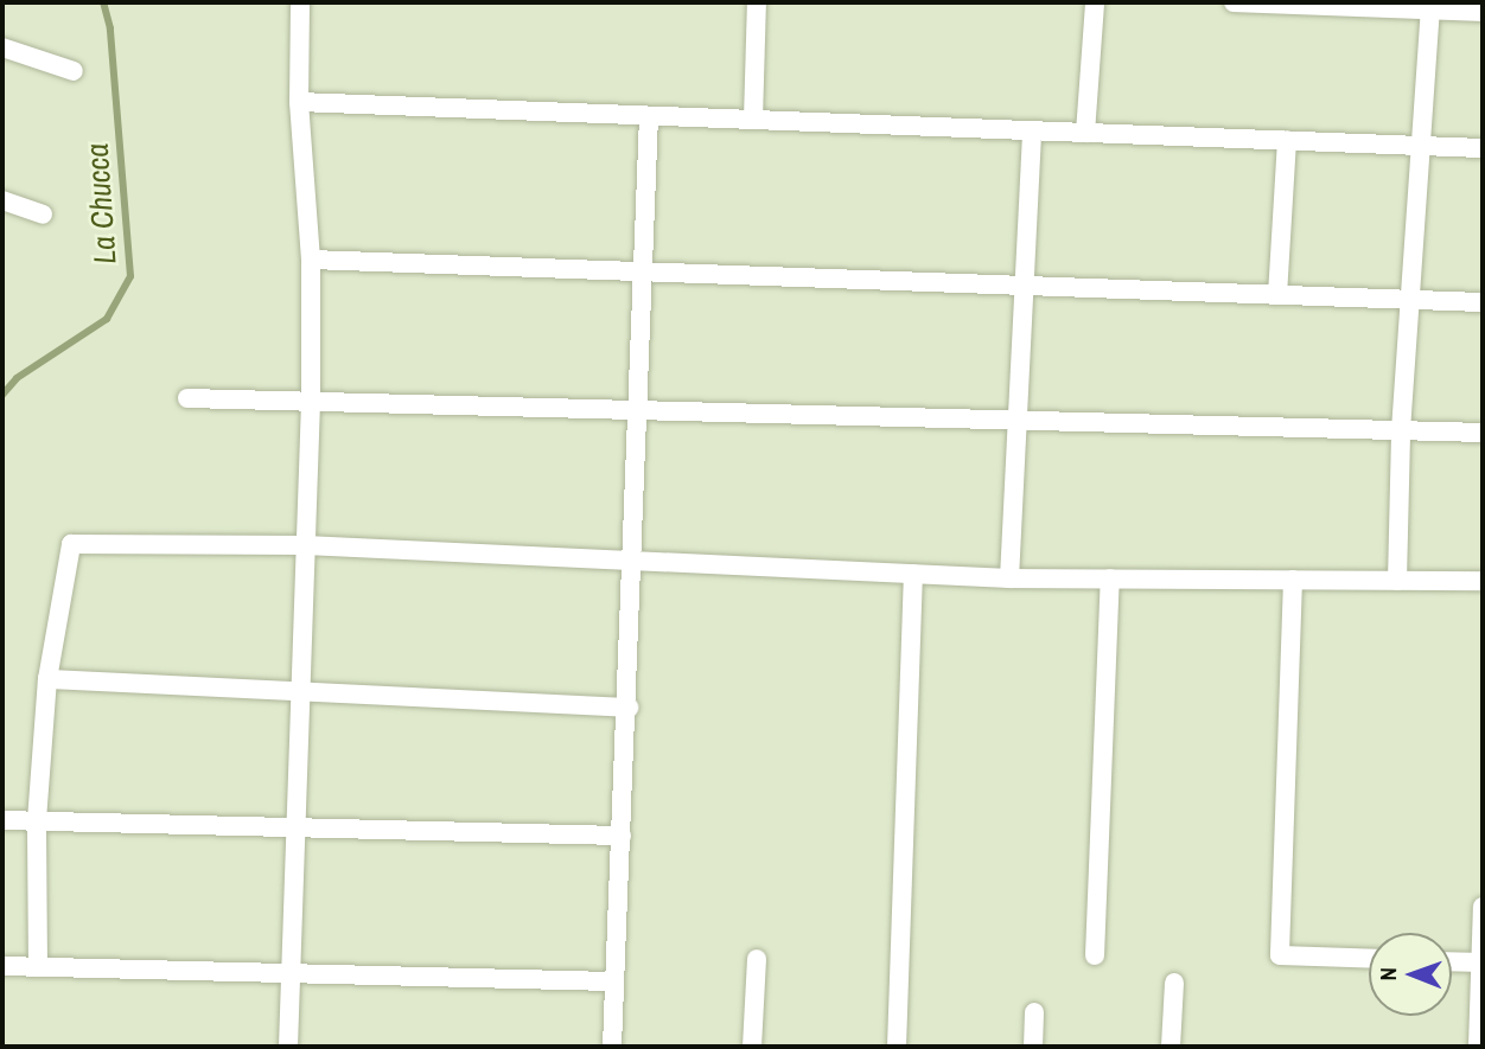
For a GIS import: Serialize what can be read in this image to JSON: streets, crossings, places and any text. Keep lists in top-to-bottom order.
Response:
{
  "water": ["La Chucca"],
  "north": "left"
}
